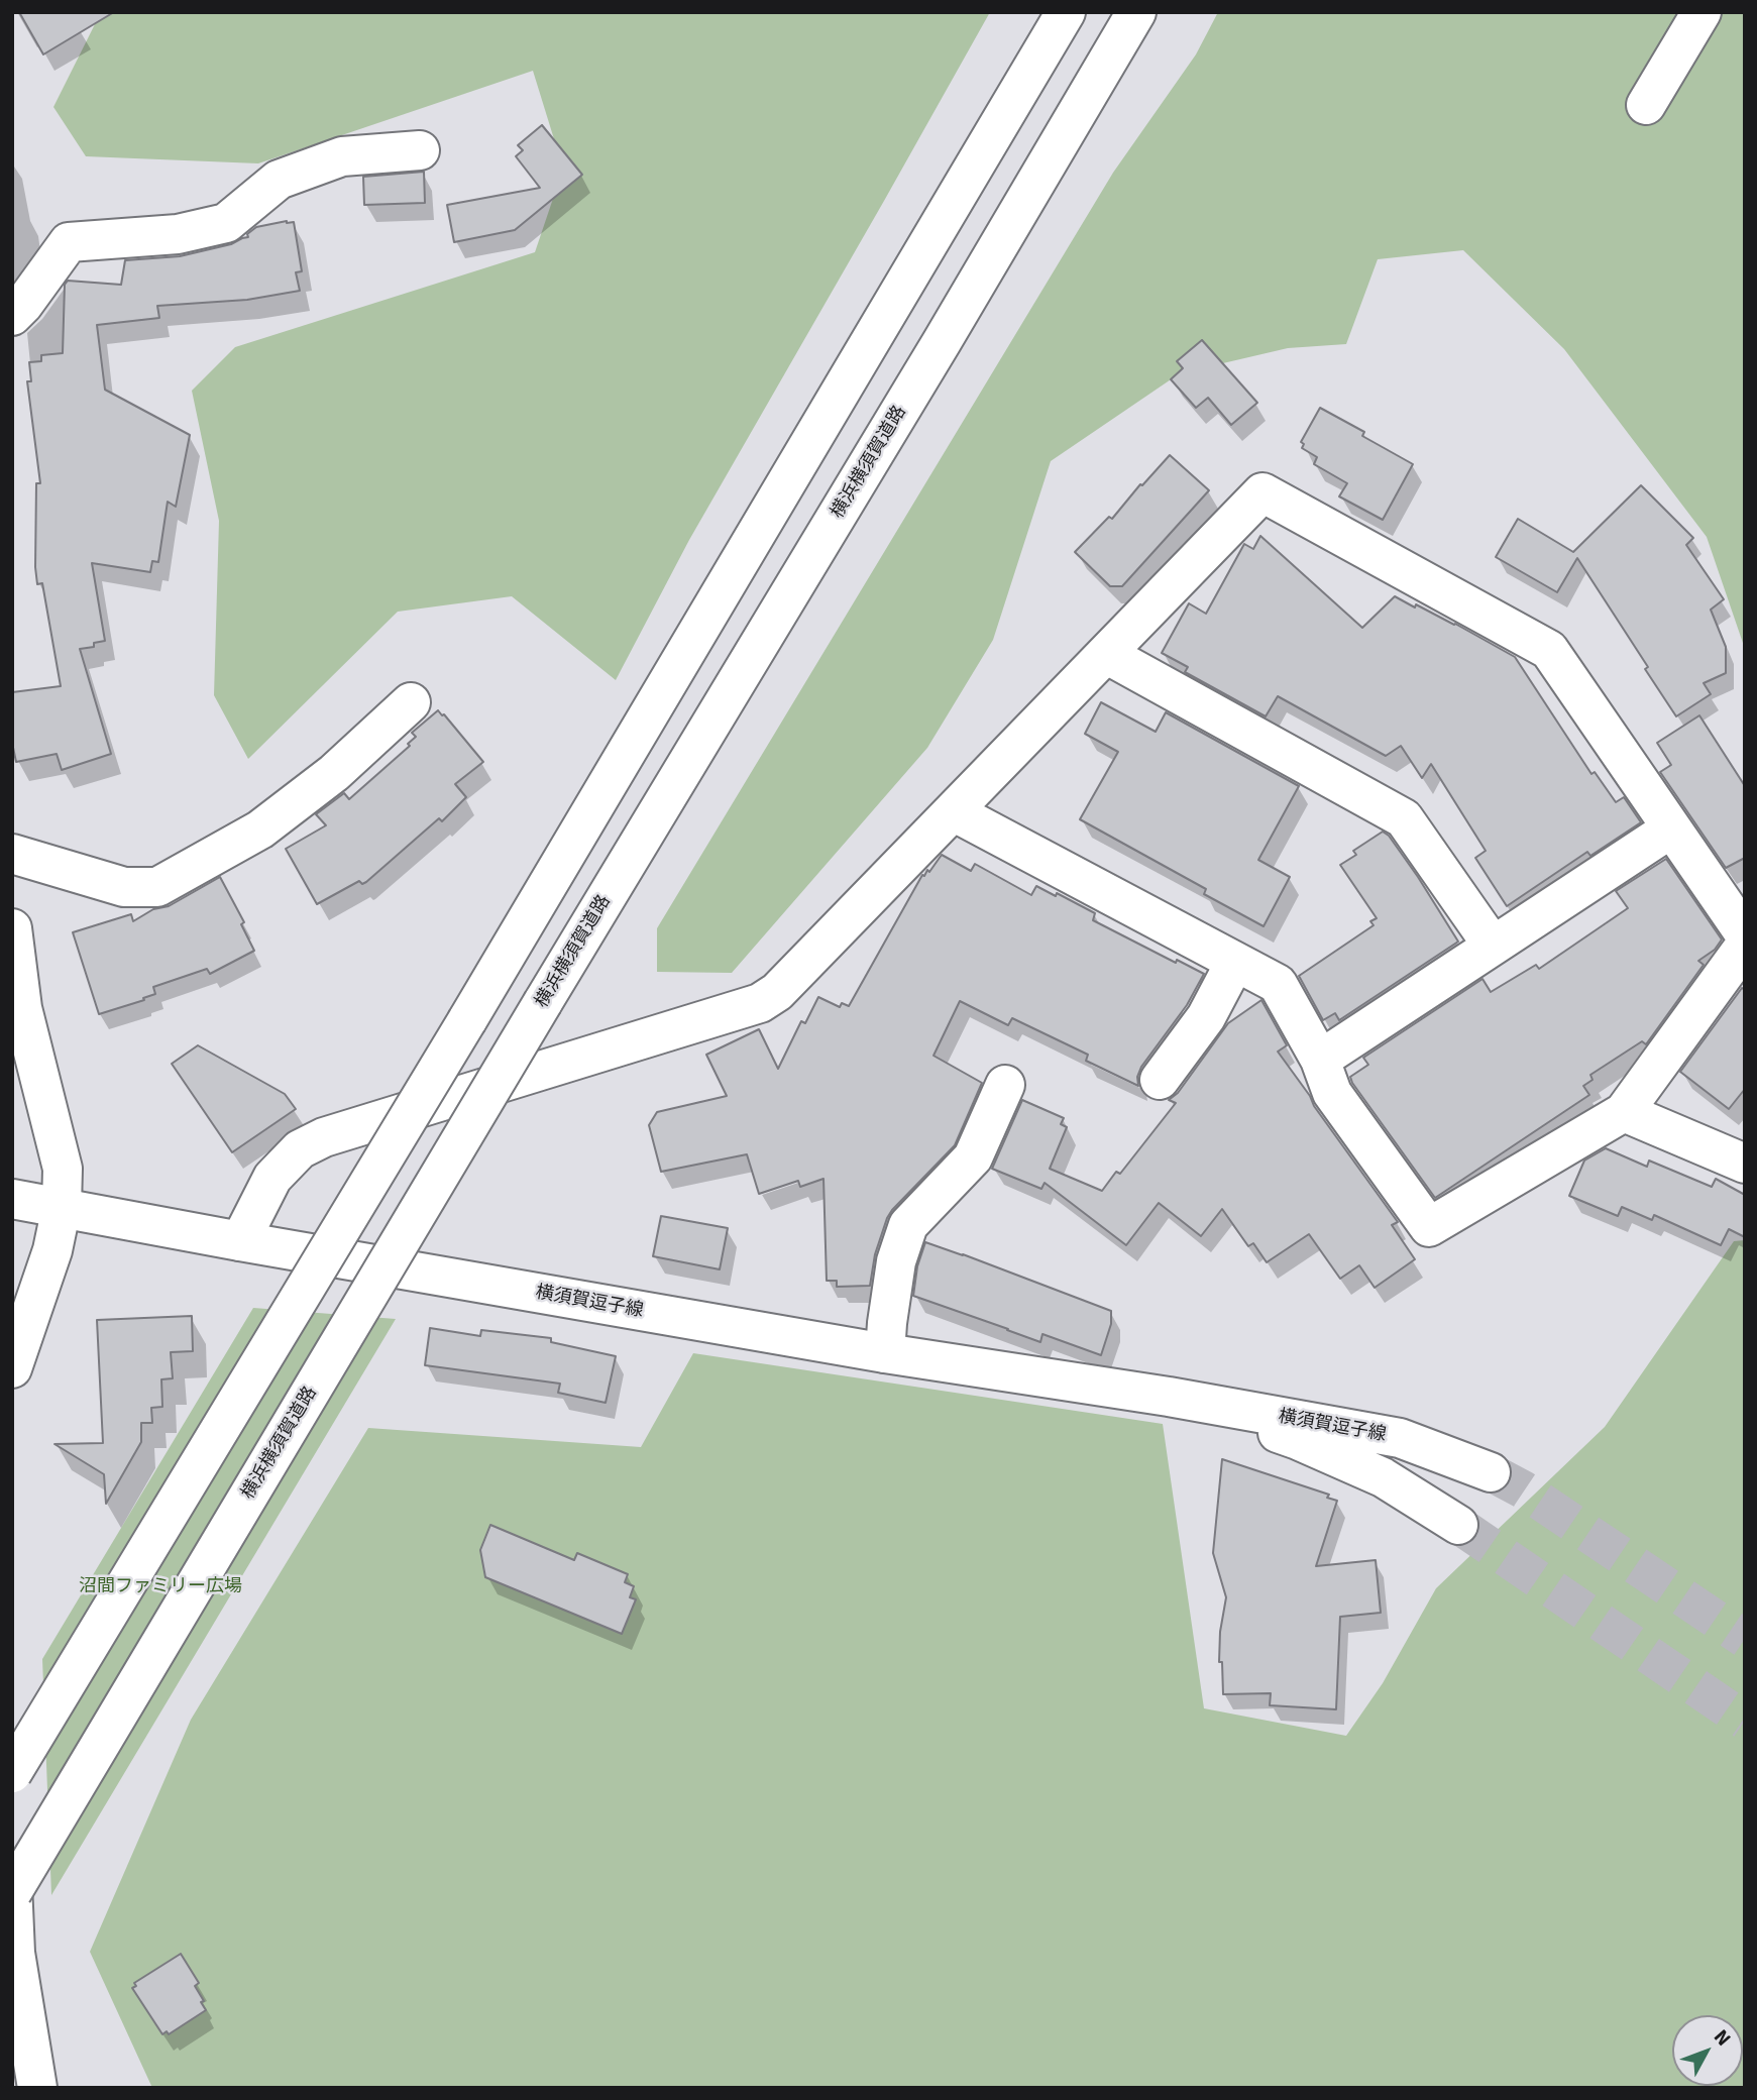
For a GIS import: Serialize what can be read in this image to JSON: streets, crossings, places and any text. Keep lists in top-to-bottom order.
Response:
{
  "streets": {
    "main road": ["横浜横須賀道路", "横須賀逗子線"]
  },
  "parks": ["沼間ファミリー広場"],
  "north": "top right"
}
